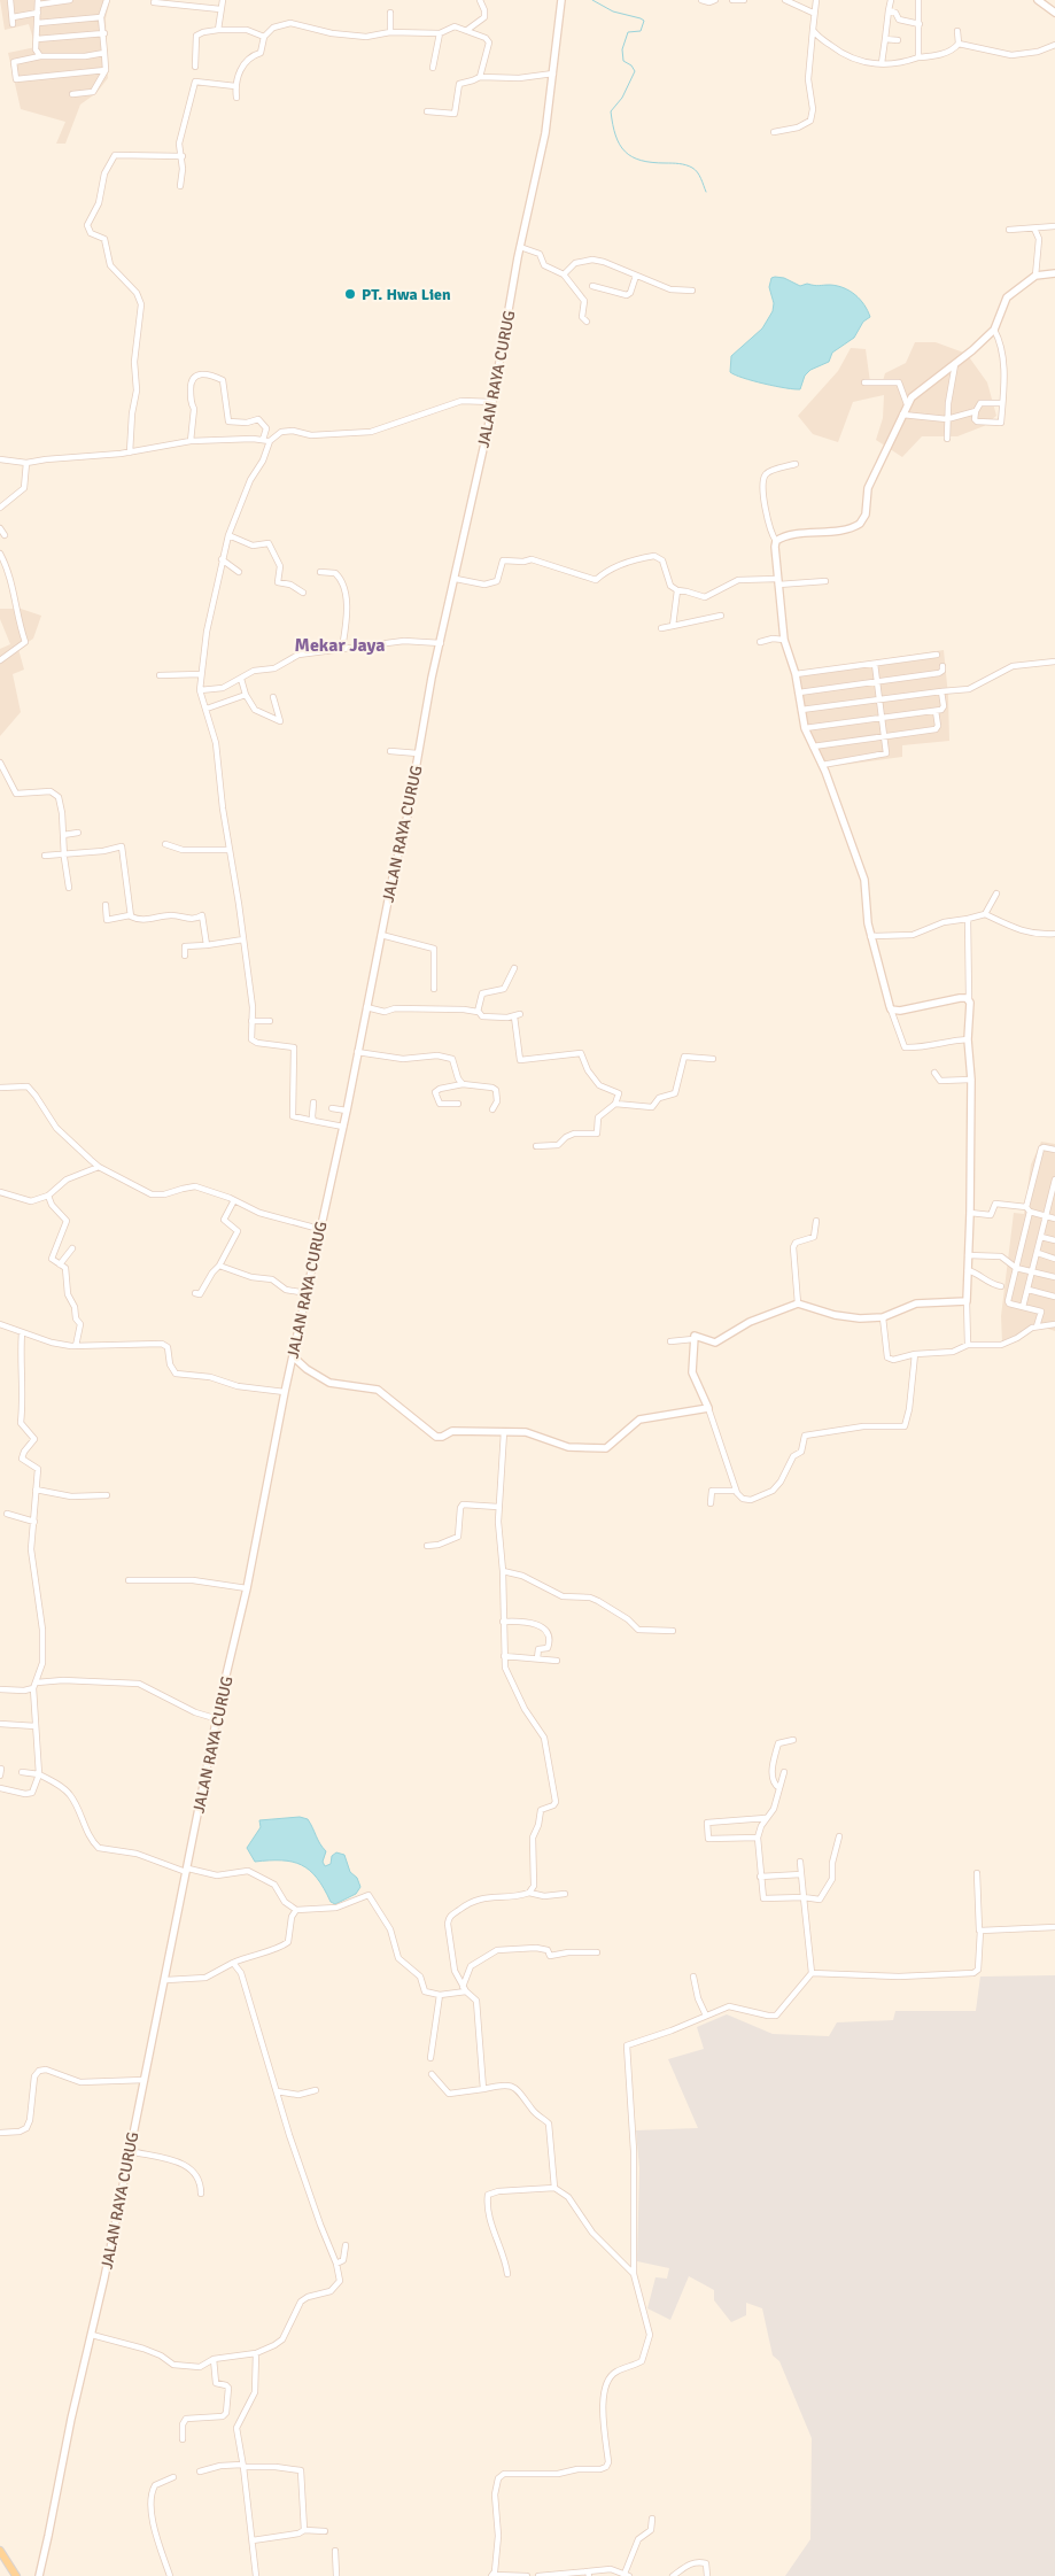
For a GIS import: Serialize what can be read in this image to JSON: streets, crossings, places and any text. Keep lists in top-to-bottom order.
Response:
{
  "streets": {
    "street": ["JALAN RAYA CURUG"]
  },
  "districts": ["Mekar Jaya"],
  "places": ["PT. Hwa Lien"]
}
